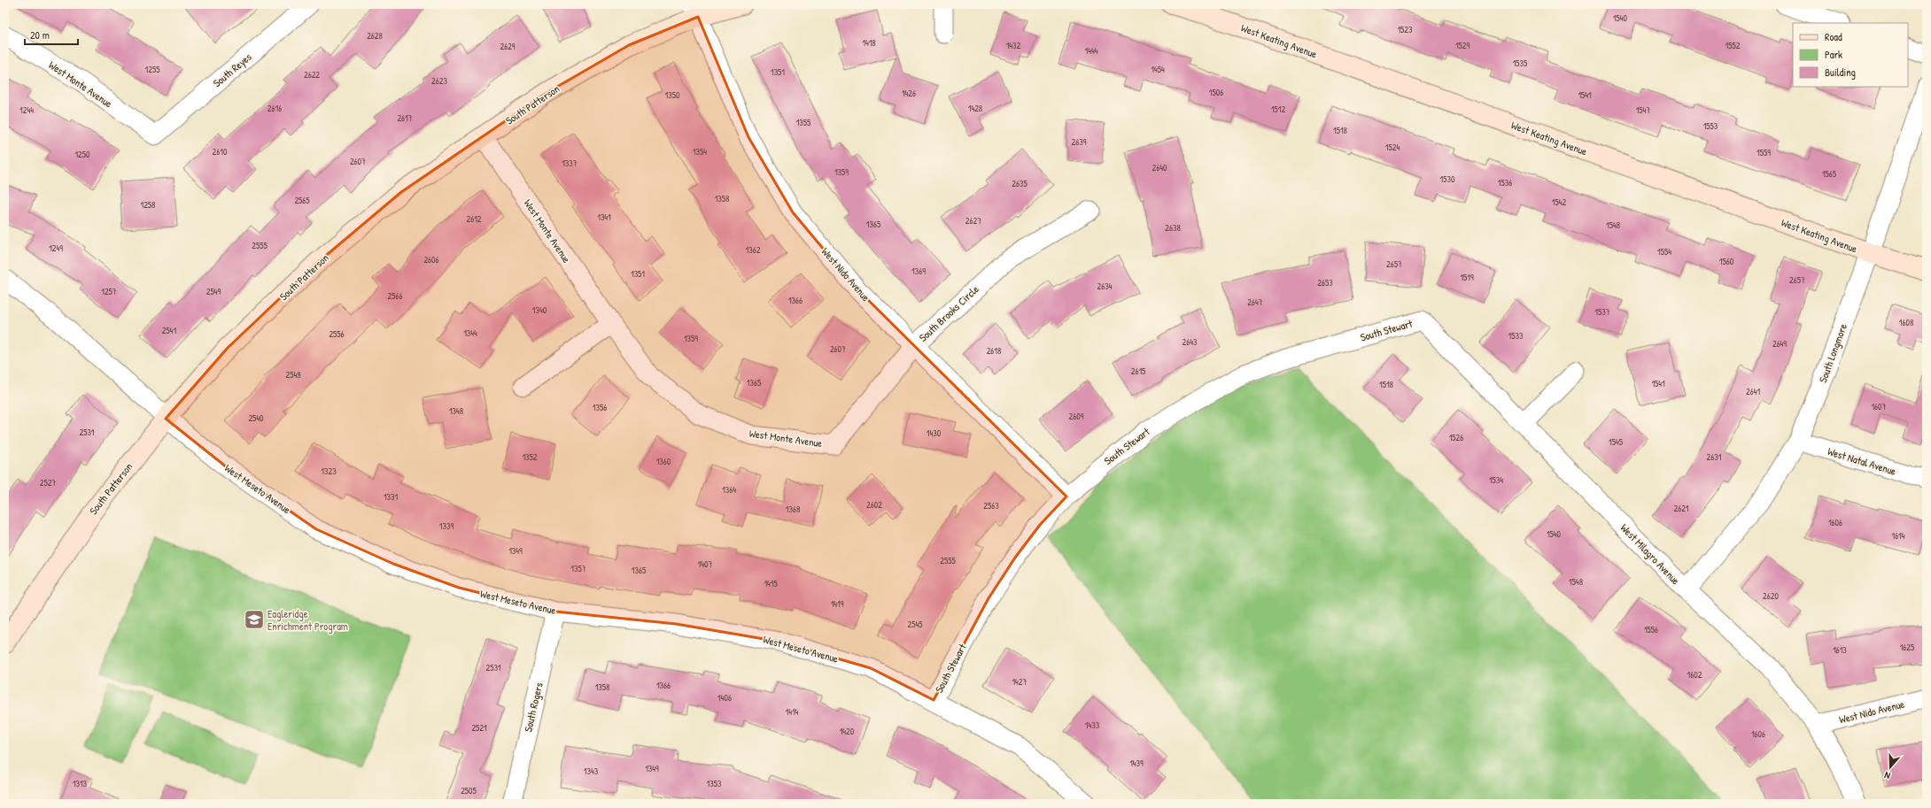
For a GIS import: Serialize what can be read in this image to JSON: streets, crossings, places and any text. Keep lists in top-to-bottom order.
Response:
{
  "streets": {
    "street": [
      "West Keating Avenue",
      "South Reyes",
      "West Monte Avenue",
      "South Patterson",
      "West Nido Avenue",
      "South Brooks Circle",
      "South Stewart",
      "South Longmore",
      "West Natal Avenue",
      "West Meseto Avenue",
      "West Milagro Avenue",
      "South Rogers"
    ]
  },
  "crossings": [
    ["West Keating Avenue", "South Longmore"],
    ["South Reyes", "West Monte Avenue"],
    ["West Monte Avenue", "South Patterson"],
    ["West Monte Avenue", "South Brooks Circle"],
    ["South Patterson", "West Nido Avenue"],
    ["South Patterson", "West Meseto Avenue"],
    ["West Nido Avenue", "South Brooks Circle"],
    ["West Nido Avenue", "South Stewart"],
    ["West Nido Avenue", "West Milagro Avenue"],
    ["South Stewart", "West Meseto Avenue"],
    ["South Stewart", "West Milagro Avenue"],
    ["South Longmore", "West Natal Avenue"],
    ["South Longmore", "West Milagro Avenue"],
    ["West Meseto Avenue", "South Rogers"]
  ],
  "places": {
    "school or university": ["Eagleridge Enrichment Program"]
  },
  "house_numbers": [
    "1540",
    "1523",
    "2628",
    "1418",
    "1432",
    "1529",
    "1552",
    "2629",
    "1444",
    "1535",
    "1255",
    "1454",
    "1351",
    "2622",
    "2623",
    "1506",
    "1426",
    "1350",
    "1541",
    "2616",
    "1428",
    "1512",
    "1244",
    "1547",
    "2617",
    "1355",
    "1553",
    "1518",
    "2639",
    "1524",
    "2610",
    "1354",
    "1559",
    "1250",
    "2607",
    "1337",
    "2640",
    "1359",
    "1565",
    "1530",
    "1536",
    "2635",
    "1358",
    "2565",
    "1542",
    "1258",
    "1341",
    "2612",
    "2627",
    "1365",
    "1548",
    "2638",
    "2555",
    "1249",
    "1362",
    "1554",
    "2606",
    "1560",
    "2657",
    "1369",
    "1351",
    "1519",
    "2657",
    "2653",
    "2634",
    "1257",
    "2549",
    "2566",
    "1366",
    "2647",
    "1340",
    "1537",
    "1608",
    "2541",
    "1344",
    "2556",
    "1533",
    "1359",
    "2643",
    "2649",
    "2607",
    "2618",
    "2615",
    "2548",
    "1365",
    "1541",
    "1518",
    "2641",
    "1607",
    "1356",
    "1348",
    "2609",
    "2540",
    "2531",
    "1430",
    "1526",
    "1545",
    "1352",
    "2631",
    "1360",
    "1323",
    "1534",
    "2527",
    "1364",
    "1331",
    "2602",
    "2563",
    "2621",
    "1368",
    "1606",
    "1339",
    "1540",
    "1614",
    "1349",
    "2555",
    "1407",
    "1357",
    "1365",
    "1548",
    "1415",
    "2620",
    "1419",
    "2545",
    "1556",
    "1625",
    "1613",
    "2531",
    "1602",
    "1427",
    "1366",
    "1358",
    "1406",
    "1414",
    "1433",
    "2521",
    "1420",
    "1606",
    "1439",
    "1349",
    "1343",
    "1313",
    "1353",
    "2505"
  ],
  "legend": ["Road", "Park", "Building"],
  "scale_bar": "20 m",
  "north": "bottom"
}
